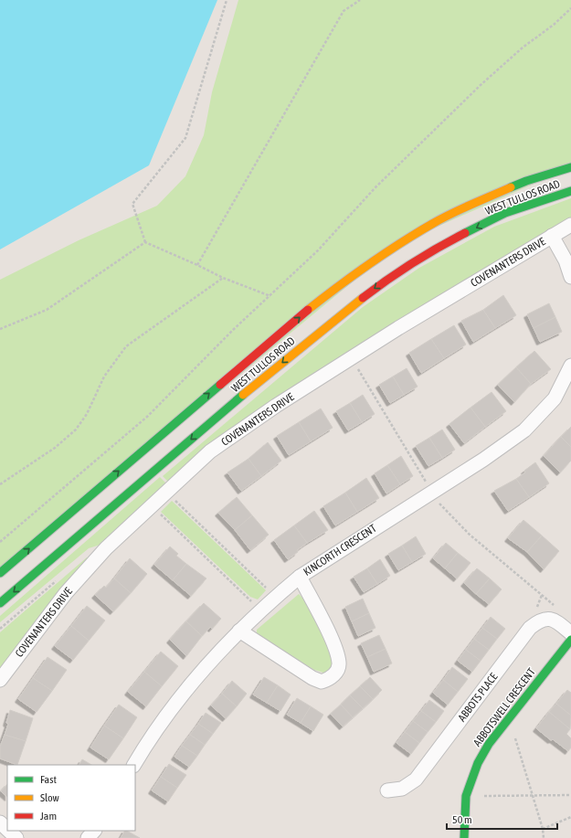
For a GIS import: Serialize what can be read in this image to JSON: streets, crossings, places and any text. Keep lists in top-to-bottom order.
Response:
{
  "streets": {
    "main road": ["WEST TULLOS ROAD", "ABBOTSWELL CRESCENT"],
    "street": ["COVENANTERS DRIVE", "KINCORTH CRESCENT", "ABBOTS PLACE"]
  },
  "legend": ["Fast", "Slow", "Jam"],
  "scale_bar": "50 m"
}
